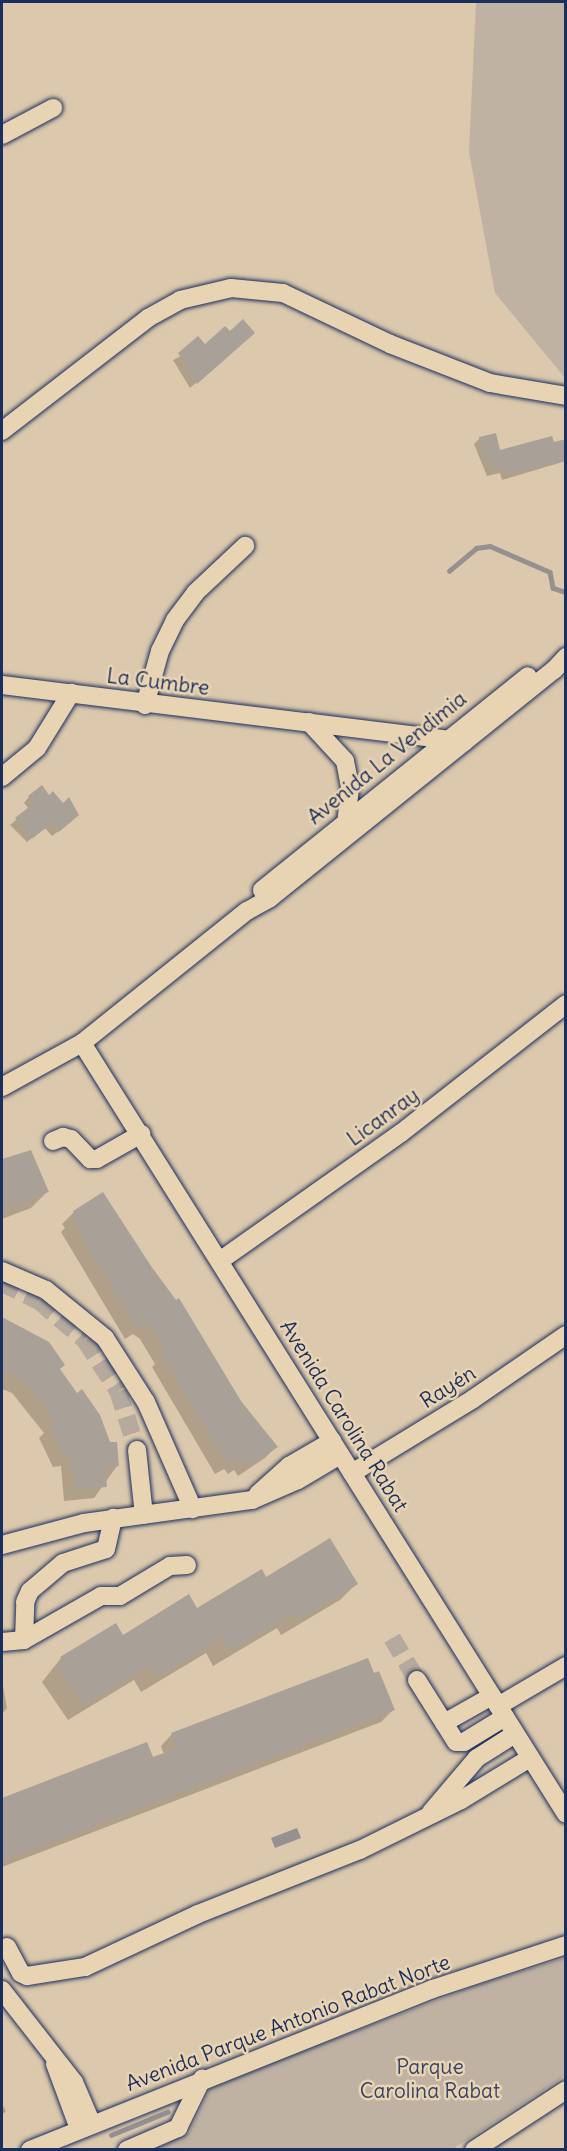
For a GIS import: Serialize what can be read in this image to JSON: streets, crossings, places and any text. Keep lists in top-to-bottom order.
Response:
{
  "streets": {
    "street": [
      "La Cumbre",
      "Avenida La Vendimia",
      "Licanray",
      "Rayén",
      "Avenida Carolina Rabat",
      "Avenida Parque Antonio Rabat Norte"
    ]
  },
  "crossings": [
    ["La Cumbre", "Avenida La Vendimia"],
    ["Avenida La Vendimia", "Avenida Carolina Rabat"],
    ["Licanray", "Avenida Carolina Rabat"],
    ["Rayén", "Avenida Carolina Rabat"]
  ],
  "parks": ["Parque Carolina Rabat"]
}
